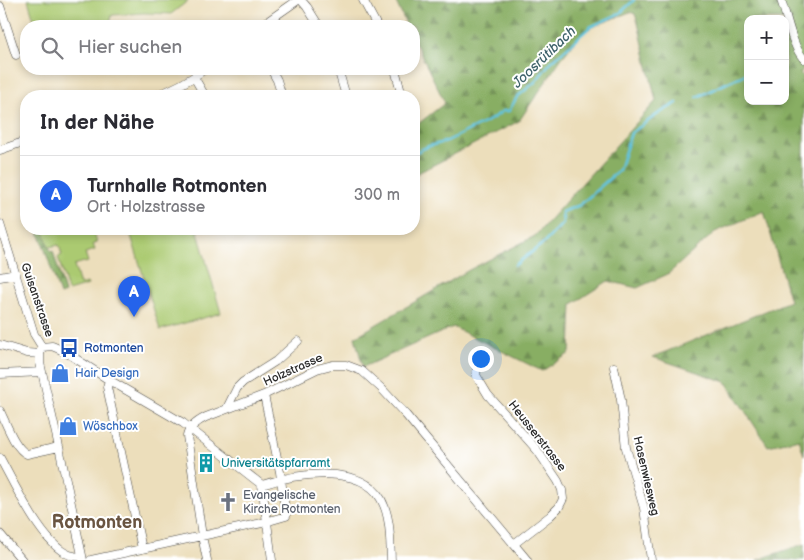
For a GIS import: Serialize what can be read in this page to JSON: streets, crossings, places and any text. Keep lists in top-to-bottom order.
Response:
{
  "streets": {
    "street": [
      "Guisanstrasse",
      "Holzstrasse",
      "Heusserstrasse",
      "Hasenwiesweg"
    ]
  },
  "crossings": [
    ["Holzstrasse", "Heusserstrasse"]
  ],
  "districts": ["Rotmonten"],
  "water": ["Joosrütibach"],
  "places": {
    "bus stop": ["Rotmonten"],
    "shop": ["Hair Design", "Wöschbox"],
    "building": ["Universitätspfarramt"],
    "church": ["Evangelische Kirche Rotmonten"]
  },
  "page": {
    "map_buttons": ["+", "−"],
    "search": "Hier suchen",
    "heading": "In der Nähe",
    "list": [
      {
        "mark": "A",
        "name": "Turnhalle Rotmonten",
        "note": "Ort · Holzstrasse",
        "value": "300 m"
      }
    ],
    "pins": "A"
  }
}
